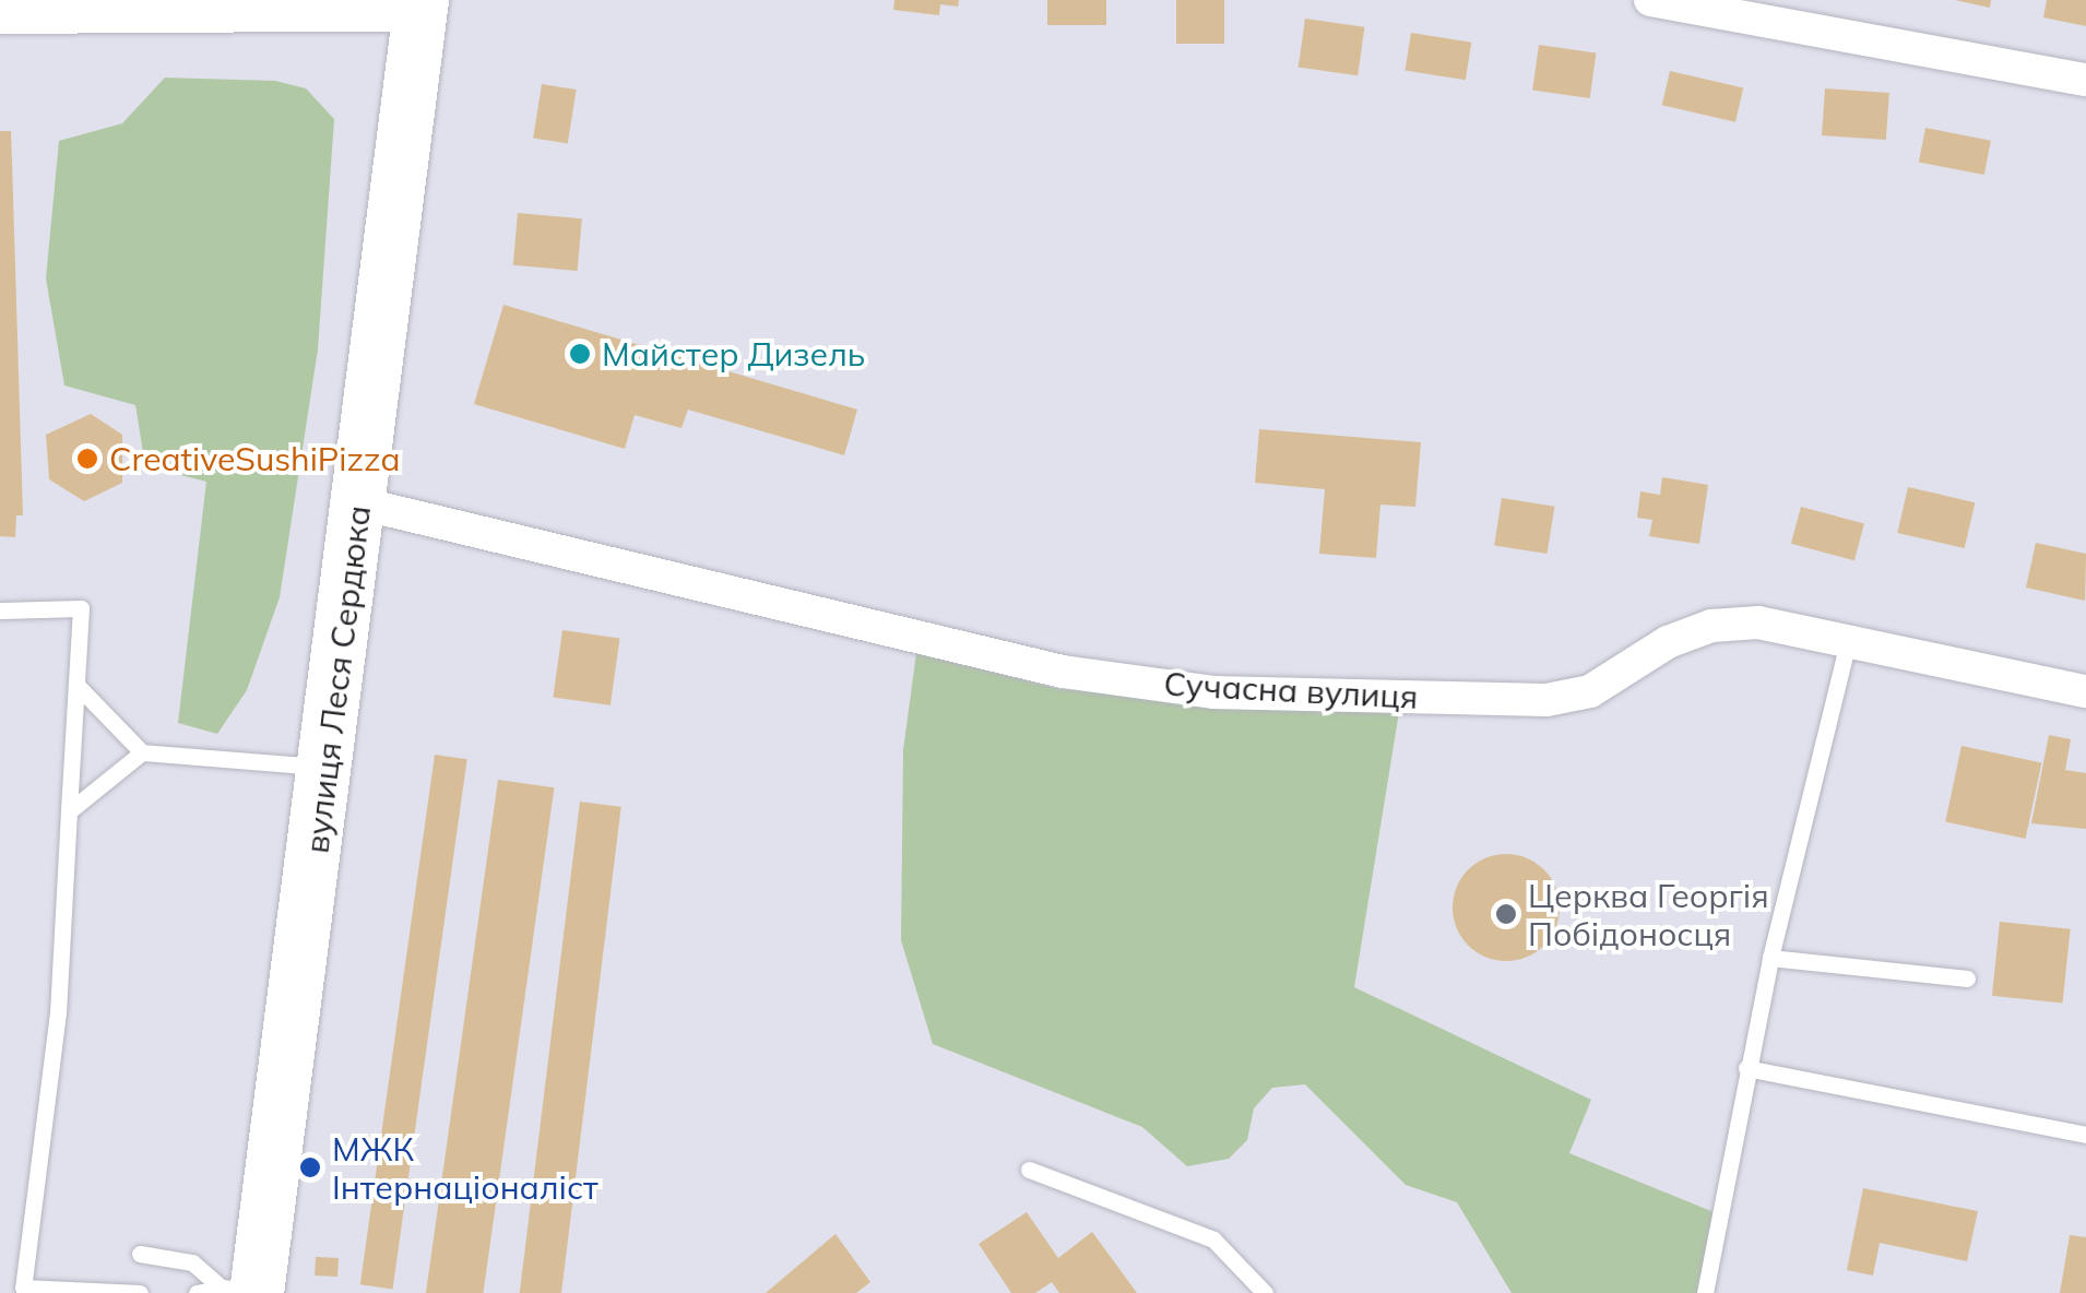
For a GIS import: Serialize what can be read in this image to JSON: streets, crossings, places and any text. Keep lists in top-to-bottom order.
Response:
{
  "streets": {
    "main road": ["вулиця Леся Сердюка"],
    "street": ["Сучасна вулиця"]
  },
  "crossings": [
    ["вулиця Леся Сердюка", "Сучасна вулиця"]
  ],
  "places": [
    "Майстер Дизель",
    "CreativeSushiPizza",
    "Церква Георгія Побідоносця",
    "МЖК Інтернаціоналіст"
  ]
}
